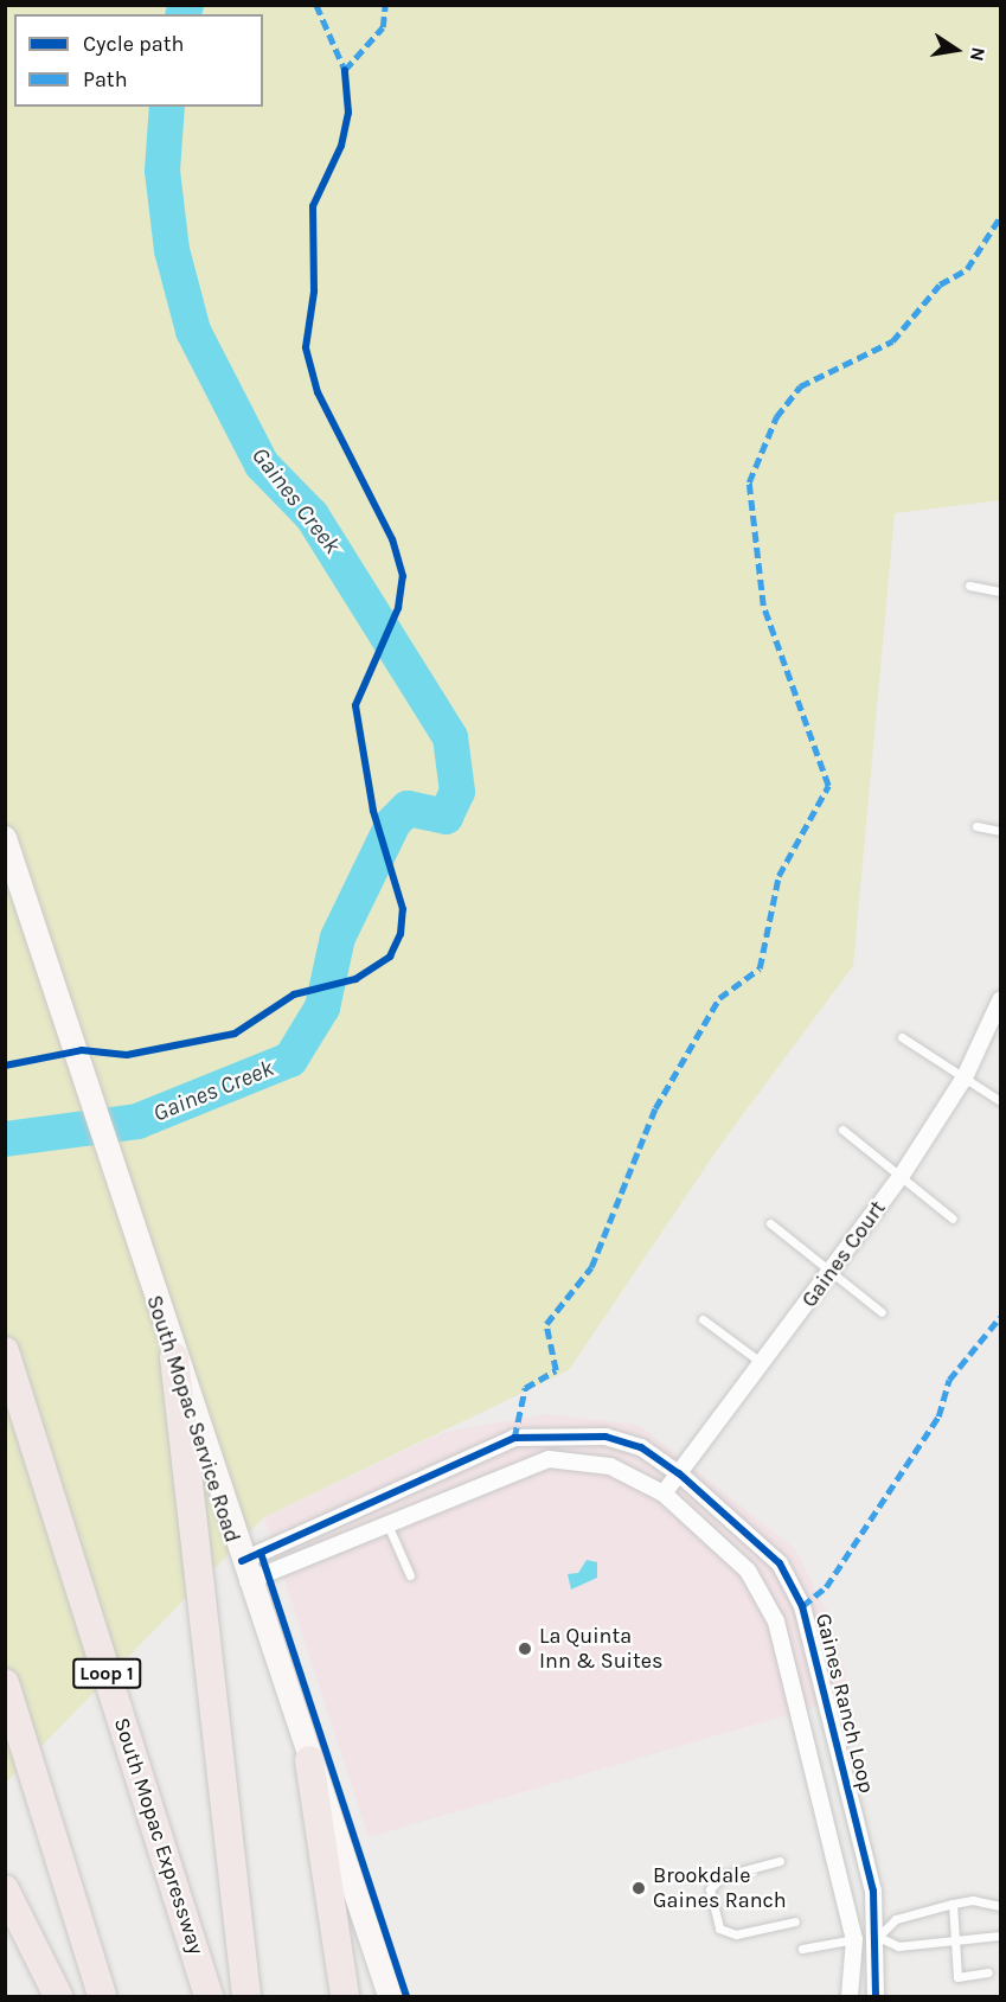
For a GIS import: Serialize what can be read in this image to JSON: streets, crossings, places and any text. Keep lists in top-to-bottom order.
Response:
{
  "streets": {
    "highway": ["Loop 1", "South Mopac Expressway"],
    "main road": ["South Mopac Service Road"],
    "street": ["Gaines Court", "Gaines Ranch Loop"]
  },
  "crossings": [
    ["Gaines Court", "Gaines Ranch Loop"],
    ["South Mopac Service Road", "Gaines Ranch Loop"]
  ],
  "water": ["Gaines Creek"],
  "places": ["La Quinta Inn & Suites", "Brookdale Gaines Ranch"],
  "legend": ["Cycle path", "Path"],
  "north": "right"
}
